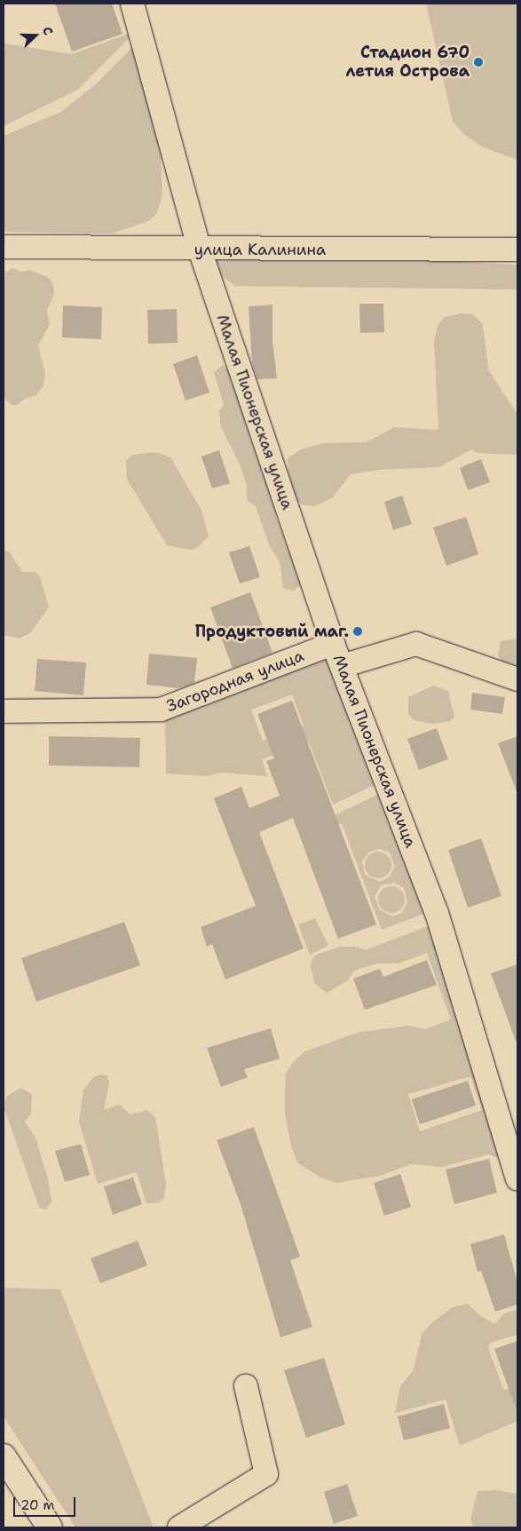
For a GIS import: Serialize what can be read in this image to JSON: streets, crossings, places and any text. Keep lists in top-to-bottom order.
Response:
{
  "streets": {
    "street": ["улица Калинина", "Малая Пионерская улица", "Загородная улица"]
  },
  "crossings": [
    ["улица Калинина", "Малая Пионерская улица"],
    ["Малая Пионерская улица", "Загородная улица"]
  ],
  "places": ["Стадион 670 летия Острова", "Продуктовый маг."],
  "scale_bar": "20 m",
  "north": "right"
}
